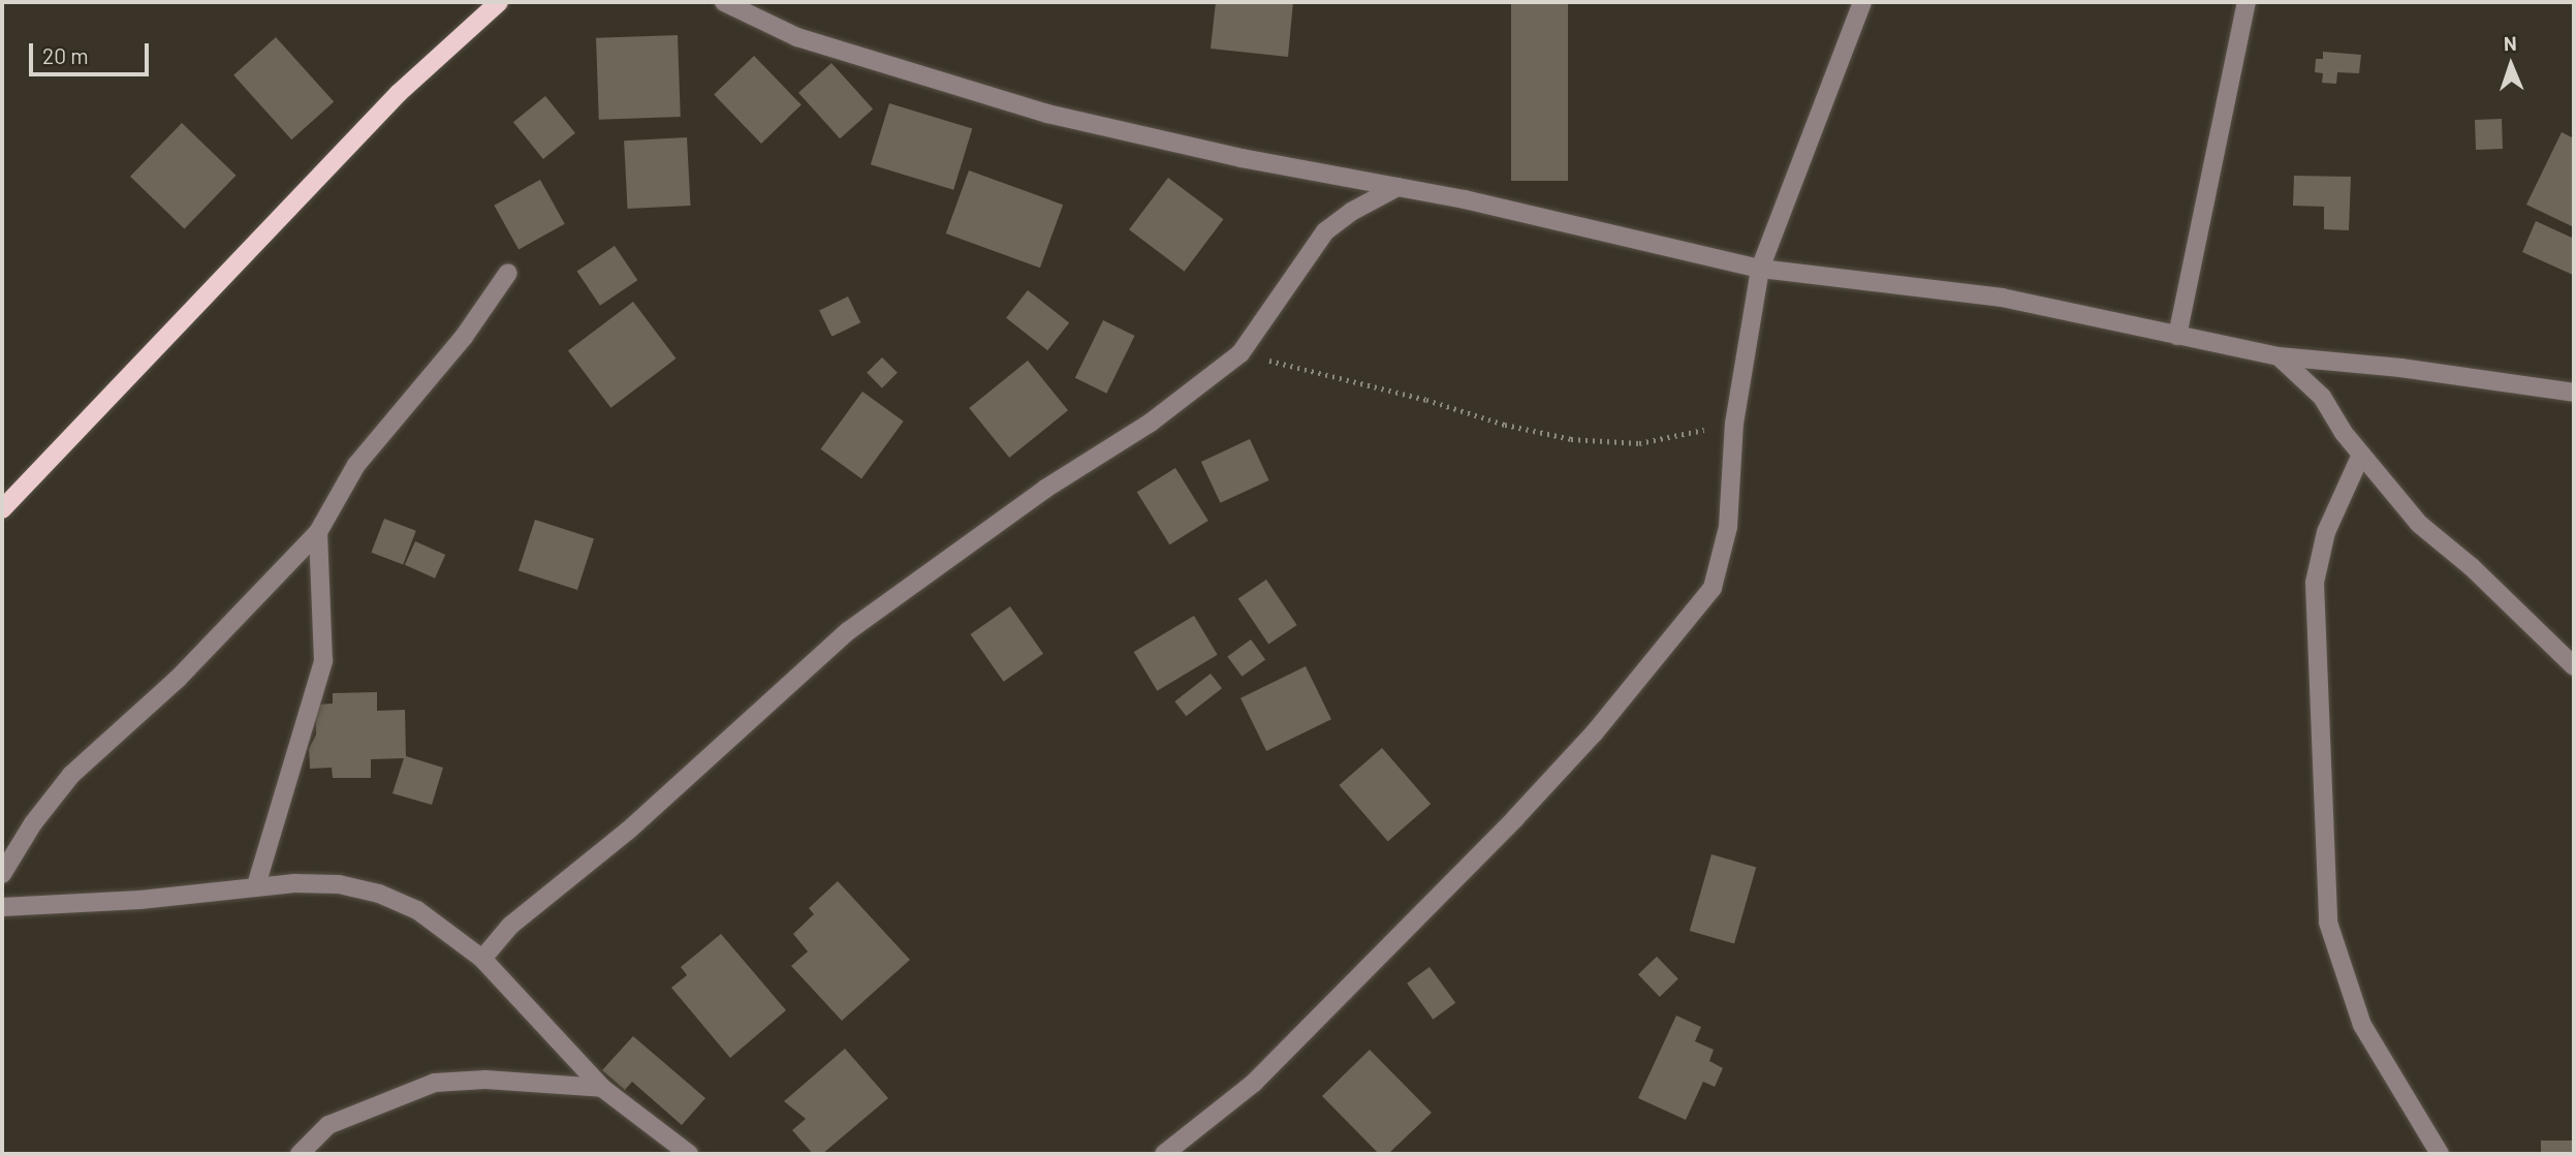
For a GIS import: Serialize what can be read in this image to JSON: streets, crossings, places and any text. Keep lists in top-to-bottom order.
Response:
{
  "scale_bar": "20 m",
  "north": "top"
}
